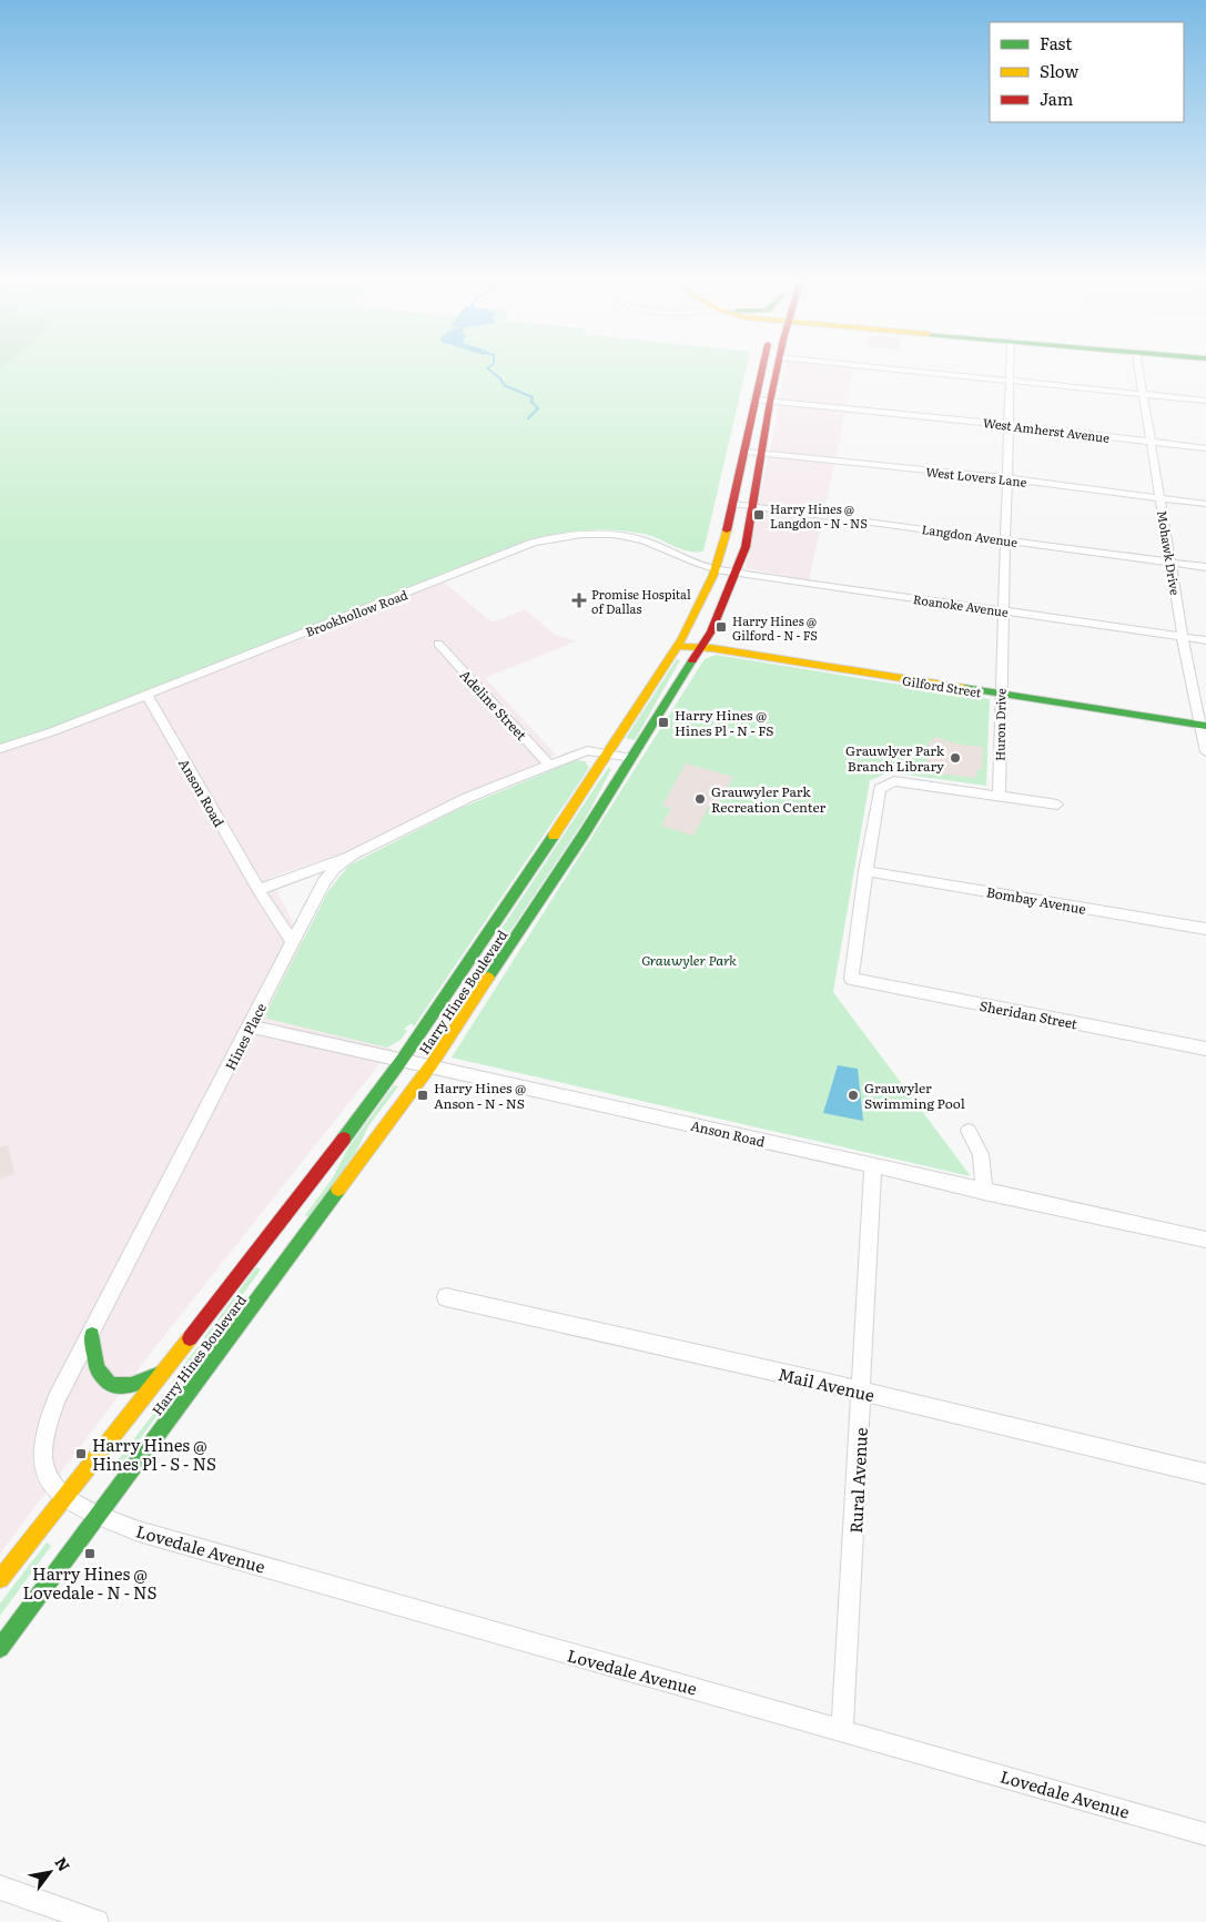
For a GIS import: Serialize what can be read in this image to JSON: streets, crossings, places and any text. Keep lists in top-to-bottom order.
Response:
{
  "streets": {
    "main road": ["Gilford Street", "Harry Hines Boulevard"],
    "street": [
      "West Amherst Avenue",
      "West Lovers Lane",
      "Langdon Avenue",
      "Mohawk Drive",
      "Roanoke Avenue",
      "Brookhollow Road",
      "Adeline Street",
      "Huron Drive",
      "Anson Road",
      "Bombay Avenue",
      "Sheridan Street",
      "Hines Place",
      "Mail Avenue",
      "Rural Avenue",
      "Lovedale Avenue"
    ]
  },
  "crossings": [
    ["West Amherst Avenue", "Mohawk Drive"],
    ["West Amherst Avenue", "Huron Drive"],
    ["West Amherst Avenue", "Harry Hines Boulevard"],
    ["West Lovers Lane", "Mohawk Drive"],
    ["West Lovers Lane", "Huron Drive"],
    ["West Lovers Lane", "Harry Hines Boulevard"],
    ["Langdon Avenue", "Mohawk Drive"],
    ["Langdon Avenue", "Huron Drive"],
    ["Langdon Avenue", "Harry Hines Boulevard"],
    ["Mohawk Drive", "Roanoke Avenue"],
    ["Mohawk Drive", "Gilford Street"],
    ["Roanoke Avenue", "Brookhollow Road"],
    ["Roanoke Avenue", "Huron Drive"],
    ["Roanoke Avenue", "Harry Hines Boulevard"],
    ["Brookhollow Road", "Anson Road"],
    ["Brookhollow Road", "Harry Hines Boulevard"],
    ["Gilford Street", "Huron Drive"],
    ["Gilford Street", "Harry Hines Boulevard"],
    ["Adeline Street", "Hines Place"],
    ["Anson Road", "Harry Hines Boulevard"],
    ["Anson Road", "Hines Place"],
    ["Anson Road", "Rural Avenue"],
    ["Bombay Avenue", "Sheridan Street"],
    ["Harry Hines Boulevard", "Hines Place"],
    ["Harry Hines Boulevard", "Lovedale Avenue"],
    ["Hines Place", "Lovedale Avenue"],
    ["Mail Avenue", "Rural Avenue"],
    ["Rural Avenue", "Lovedale Avenue"]
  ],
  "parks": ["Grauwyler Park"],
  "places": {
    "transit": [
      "Harry Hines @ Langdon - N - NS",
      "Harry Hines @ Gilford - N - FS",
      "Harry Hines @ Hines Pl - N - FS",
      "Harry Hines @ Anson - N - NS",
      "Harry Hines @ Hines Pl - S - NS",
      "Harry Hines @ Lovedale - N - NS"
    ],
    "health": ["Promise Hospital of Dallas"],
    "other": ["Grauwlyer Park Branch Library", "Grauwyler Park Recreation Center", "Grauwyler Swimming Pool"]
  },
  "legend": ["Fast", "Slow", "Jam"],
  "north": "top right"
}
